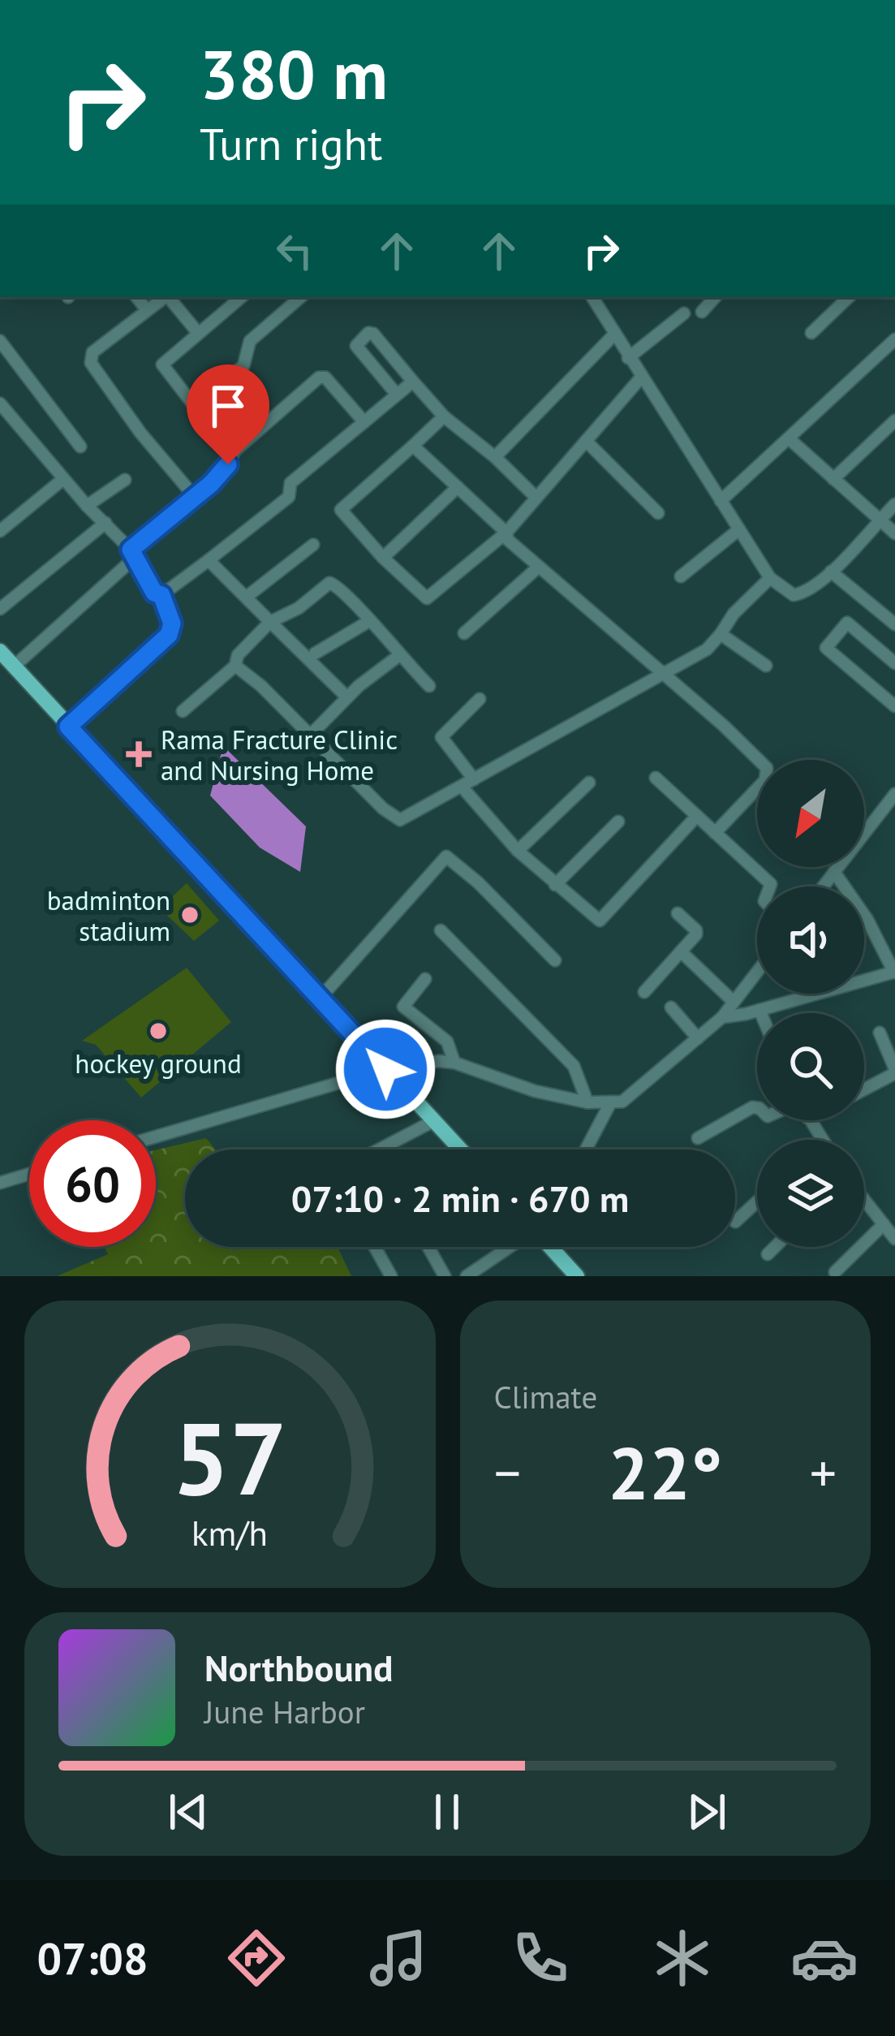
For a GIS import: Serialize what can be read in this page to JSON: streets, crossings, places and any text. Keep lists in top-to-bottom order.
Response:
{
  "places": {
    "health": ["Rama Fracture Clinic and Nursing Home"],
    "other": ["badminton stadium", "hockey ground"]
  },
  "north": "bottom left",
  "page": {
    "turn": ["380 m", "Turn right"],
    "limit": "60",
    "trip": "07:10 · 2 min · 670 m",
    "tile": "Climate",
    "heat": ["−", "22°", "+"],
    "song": ["Northbound", "June Harbor"],
    "tabs": "07:08",
    "gauge": ["57", "km/h"]
  }
}
